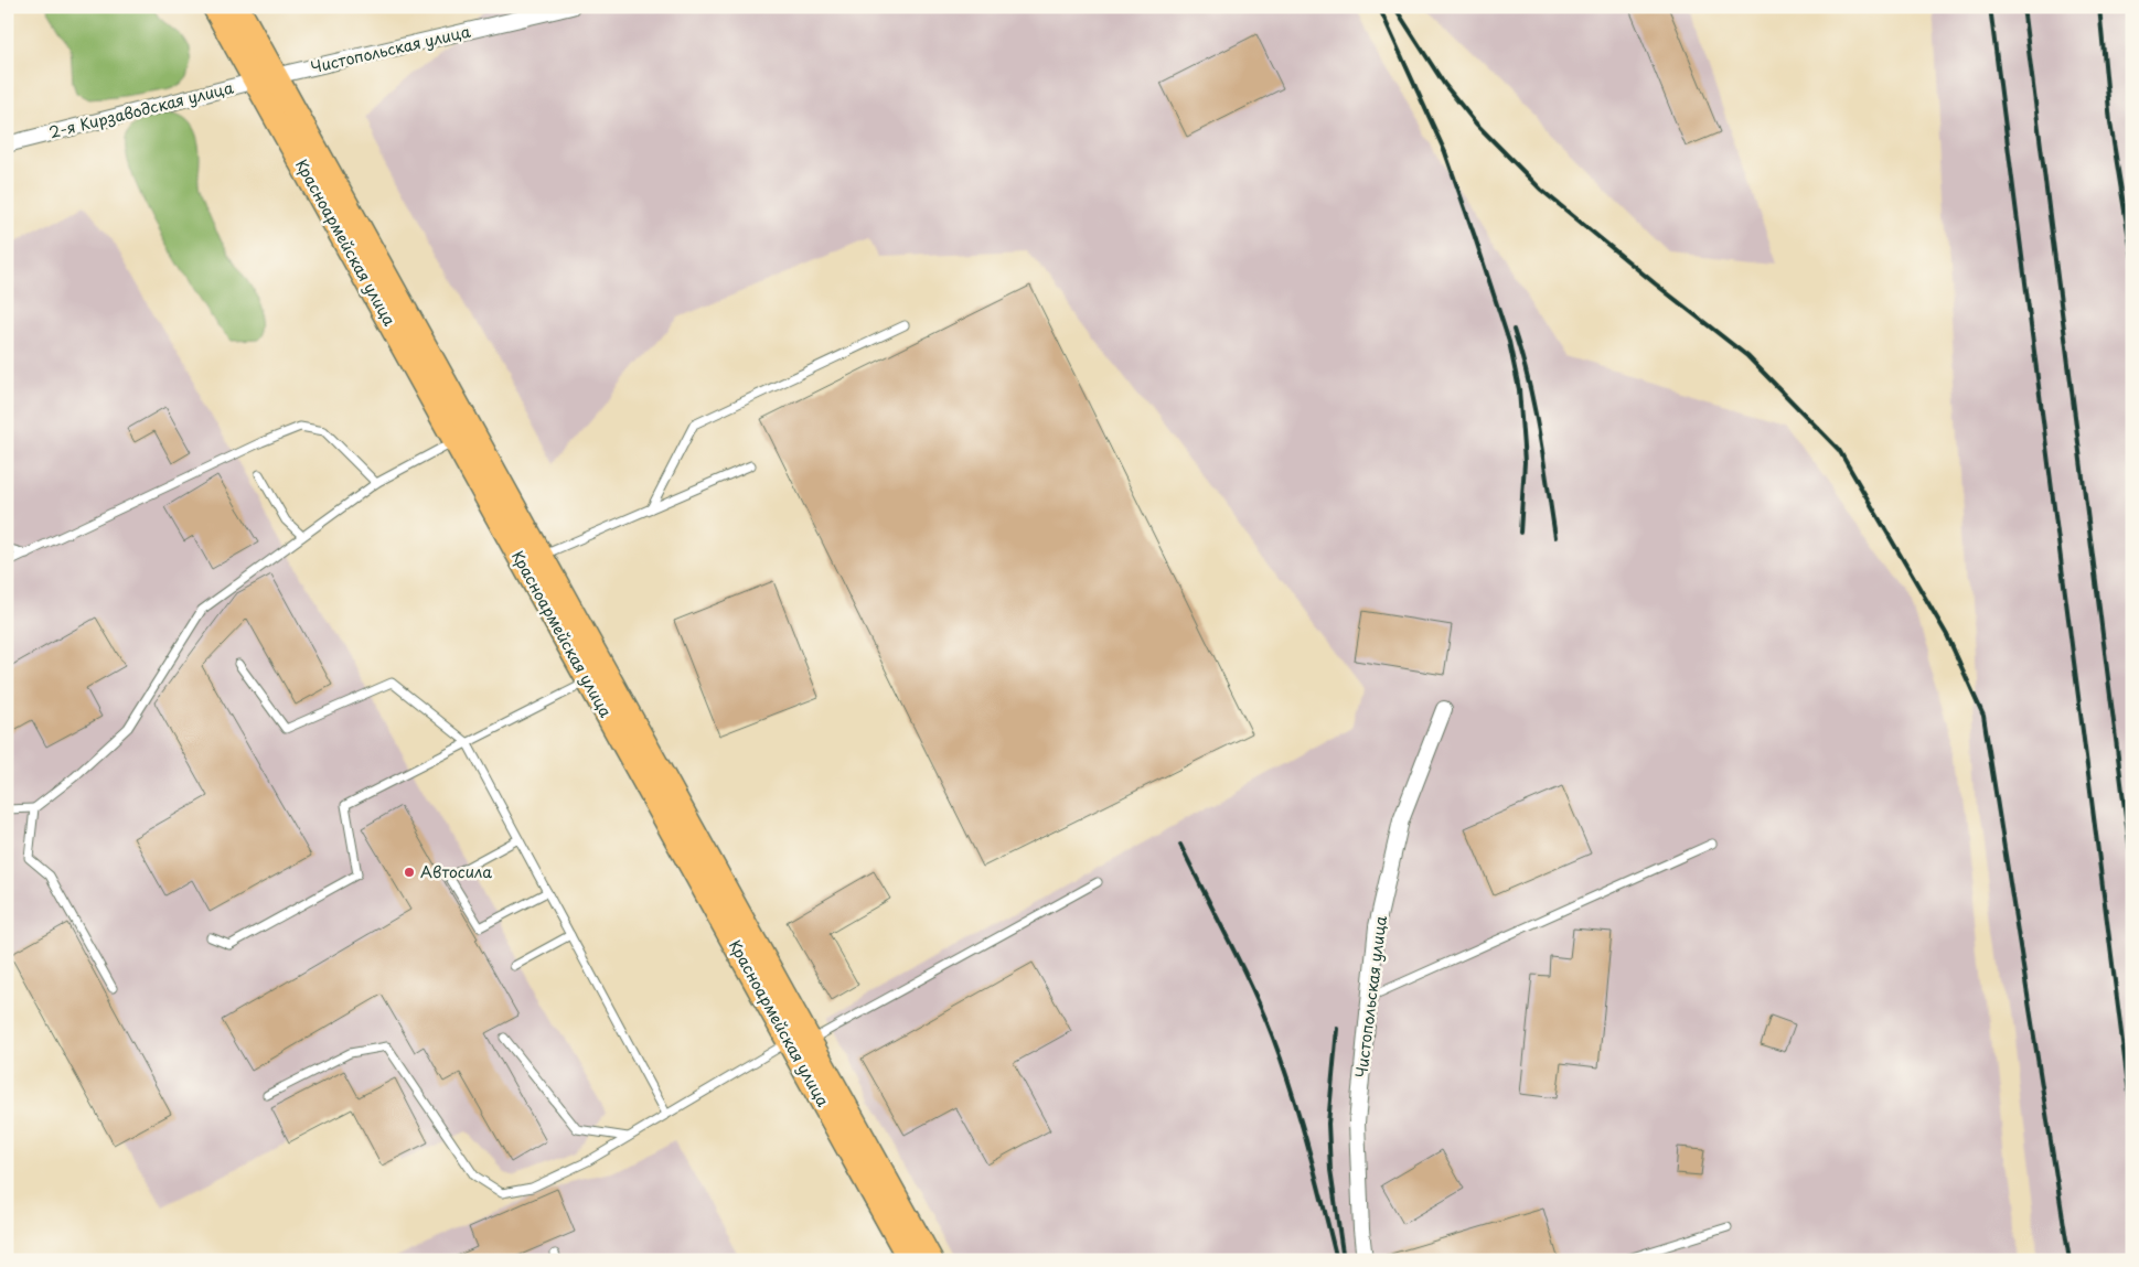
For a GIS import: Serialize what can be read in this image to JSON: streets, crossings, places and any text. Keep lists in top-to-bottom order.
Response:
{
  "streets": {
    "main road": ["Красноармейская улица"],
    "street": ["Чистопольская улица", "2-я Кирзаводская улица"]
  },
  "crossings": [
    ["Чистопольская улица", "2-я Кирзаводская улица"],
    ["Чистопольская улица", "Красноармейская улица"],
    ["2-я Кирзаводская улица", "Красноармейская улица"]
  ],
  "places": ["Автосила"]
}
